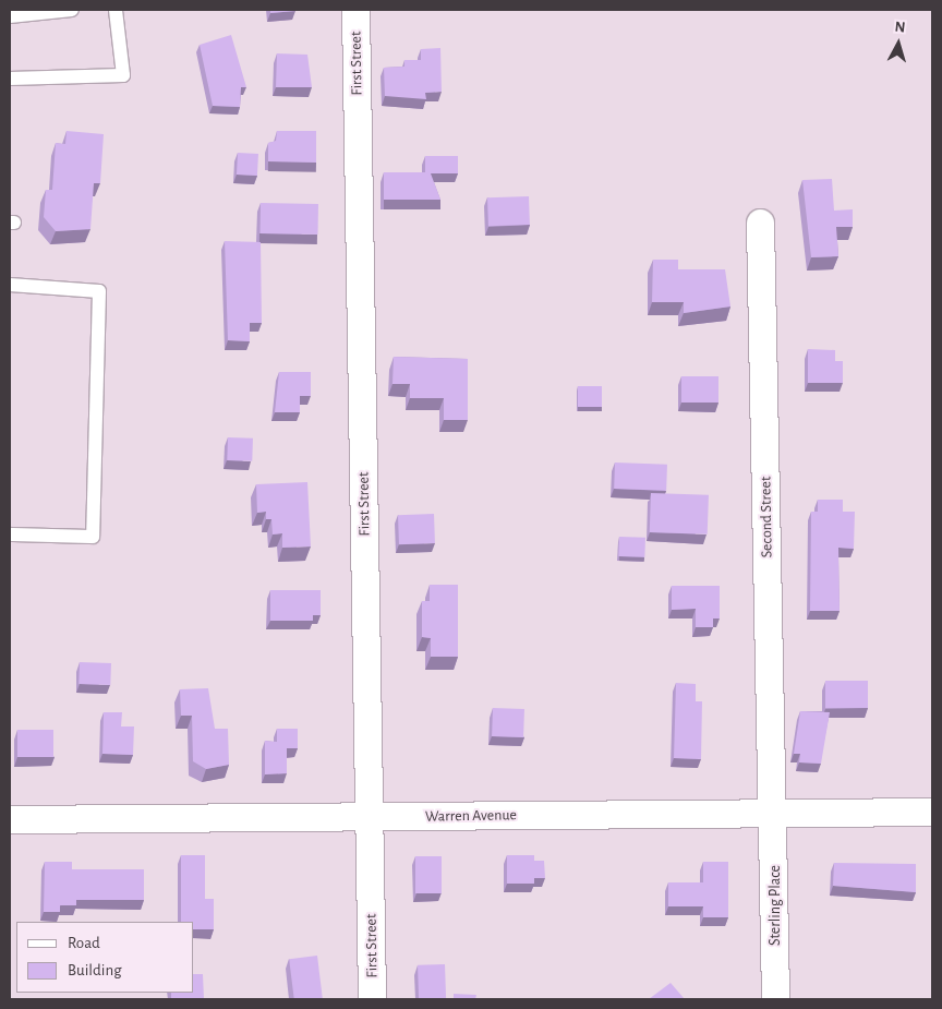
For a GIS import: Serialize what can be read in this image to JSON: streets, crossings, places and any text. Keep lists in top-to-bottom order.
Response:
{
  "streets": {
    "street": [
      "First Street",
      "Second Street",
      "Warren Avenue",
      "Sterling Place"
    ]
  },
  "crossings": [
    ["First Street", "Warren Avenue"],
    ["Second Street", "Warren Avenue"],
    ["Second Street", "Sterling Place"],
    ["Warren Avenue", "Sterling Place"]
  ],
  "legend": ["Road", "Building"],
  "north": "top"
}
